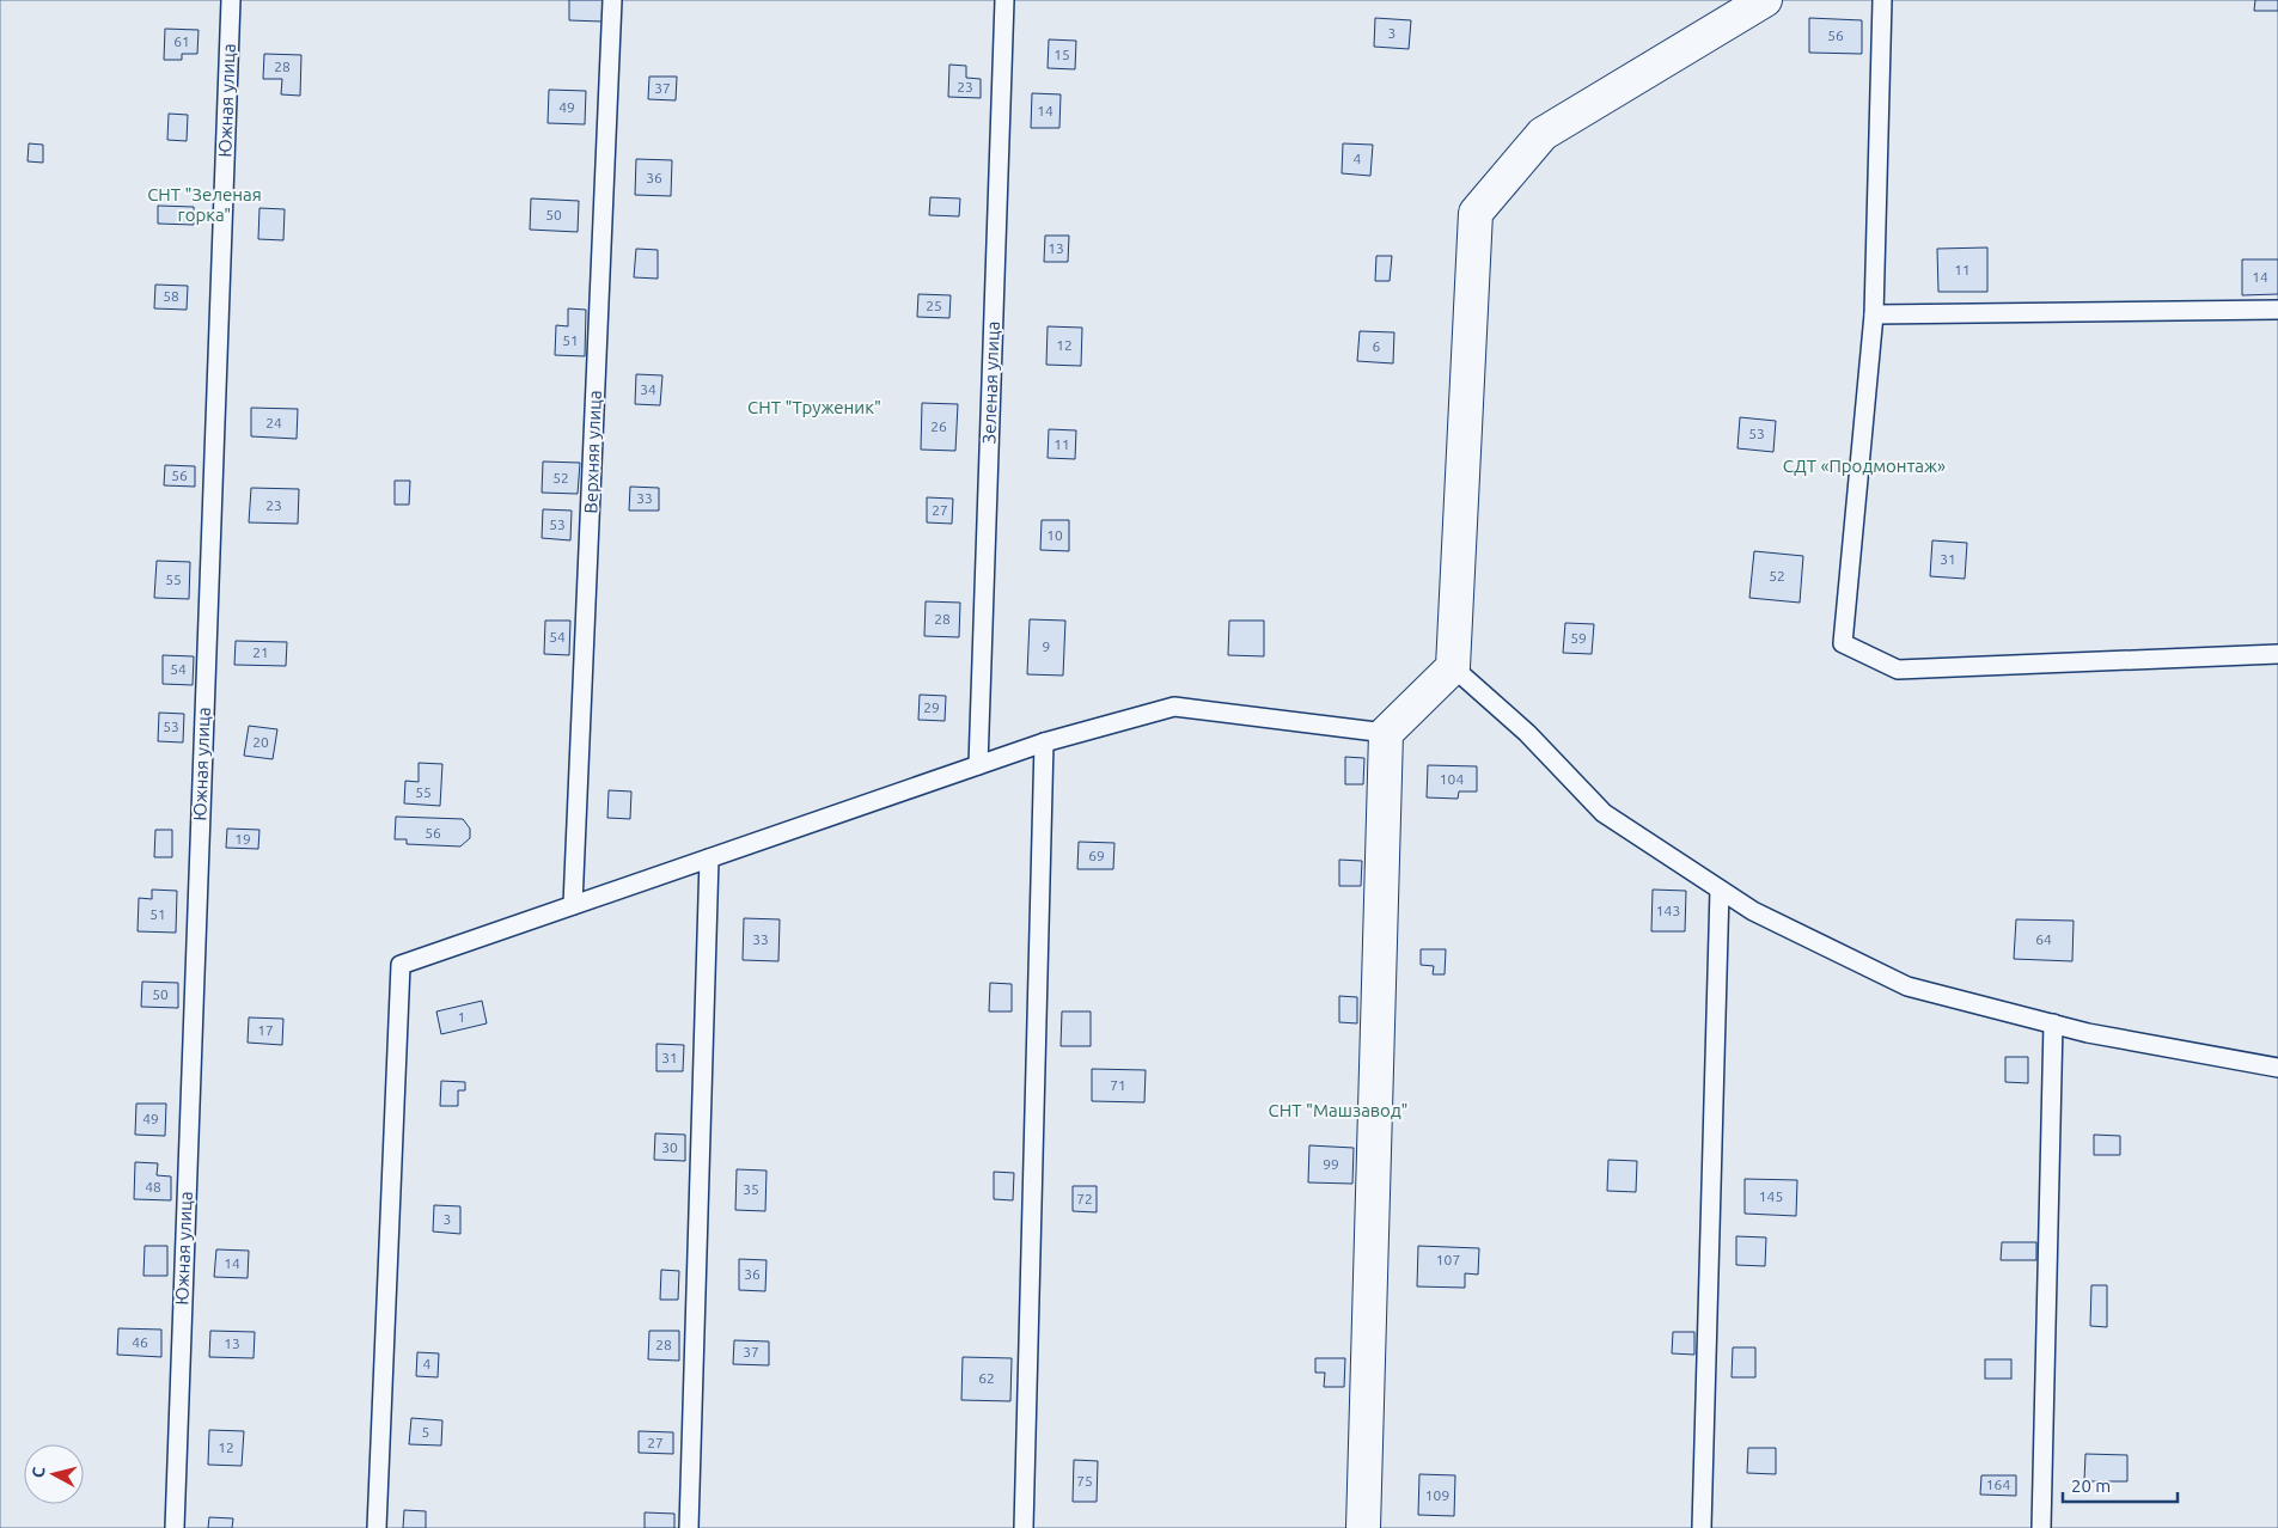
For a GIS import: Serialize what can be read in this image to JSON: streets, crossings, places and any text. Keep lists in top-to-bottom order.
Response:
{
  "streets": {
    "lane": ["Южная улица", "Зеленая улица", "Верхняя улица"]
  },
  "parks": [
    "СНТ \"Зеленая горка\"",
    "СНТ \"Труженик\"",
    "СДТ «Продмонтаж»",
    "СНТ \"Машзавод\""
  ],
  "house_numbers": [
    "3",
    "56",
    "61",
    "15",
    "28",
    "23",
    "37",
    "49",
    "14",
    "4",
    "36",
    "50",
    "13",
    "11",
    "14",
    "58",
    "25",
    "51",
    "12",
    "6",
    "34",
    "24",
    "26",
    "53",
    "11",
    "56",
    "52",
    "33",
    "23",
    "27",
    "53",
    "10",
    "31",
    "52",
    "55",
    "28",
    "54",
    "59",
    "9",
    "21",
    "54",
    "29",
    "53",
    "20",
    "104",
    "55",
    "56",
    "19",
    "69",
    "143",
    "51",
    "33",
    "64",
    "50",
    "1",
    "17",
    "31",
    "71",
    "49",
    "30",
    "99",
    "48",
    "35",
    "145",
    "72",
    "3",
    "107",
    "14",
    "36",
    "46",
    "13",
    "28",
    "37",
    "4",
    "62",
    "5",
    "27",
    "12",
    "75",
    "164",
    "109"
  ],
  "scale_bar": "20 m",
  "north": "left"
}
